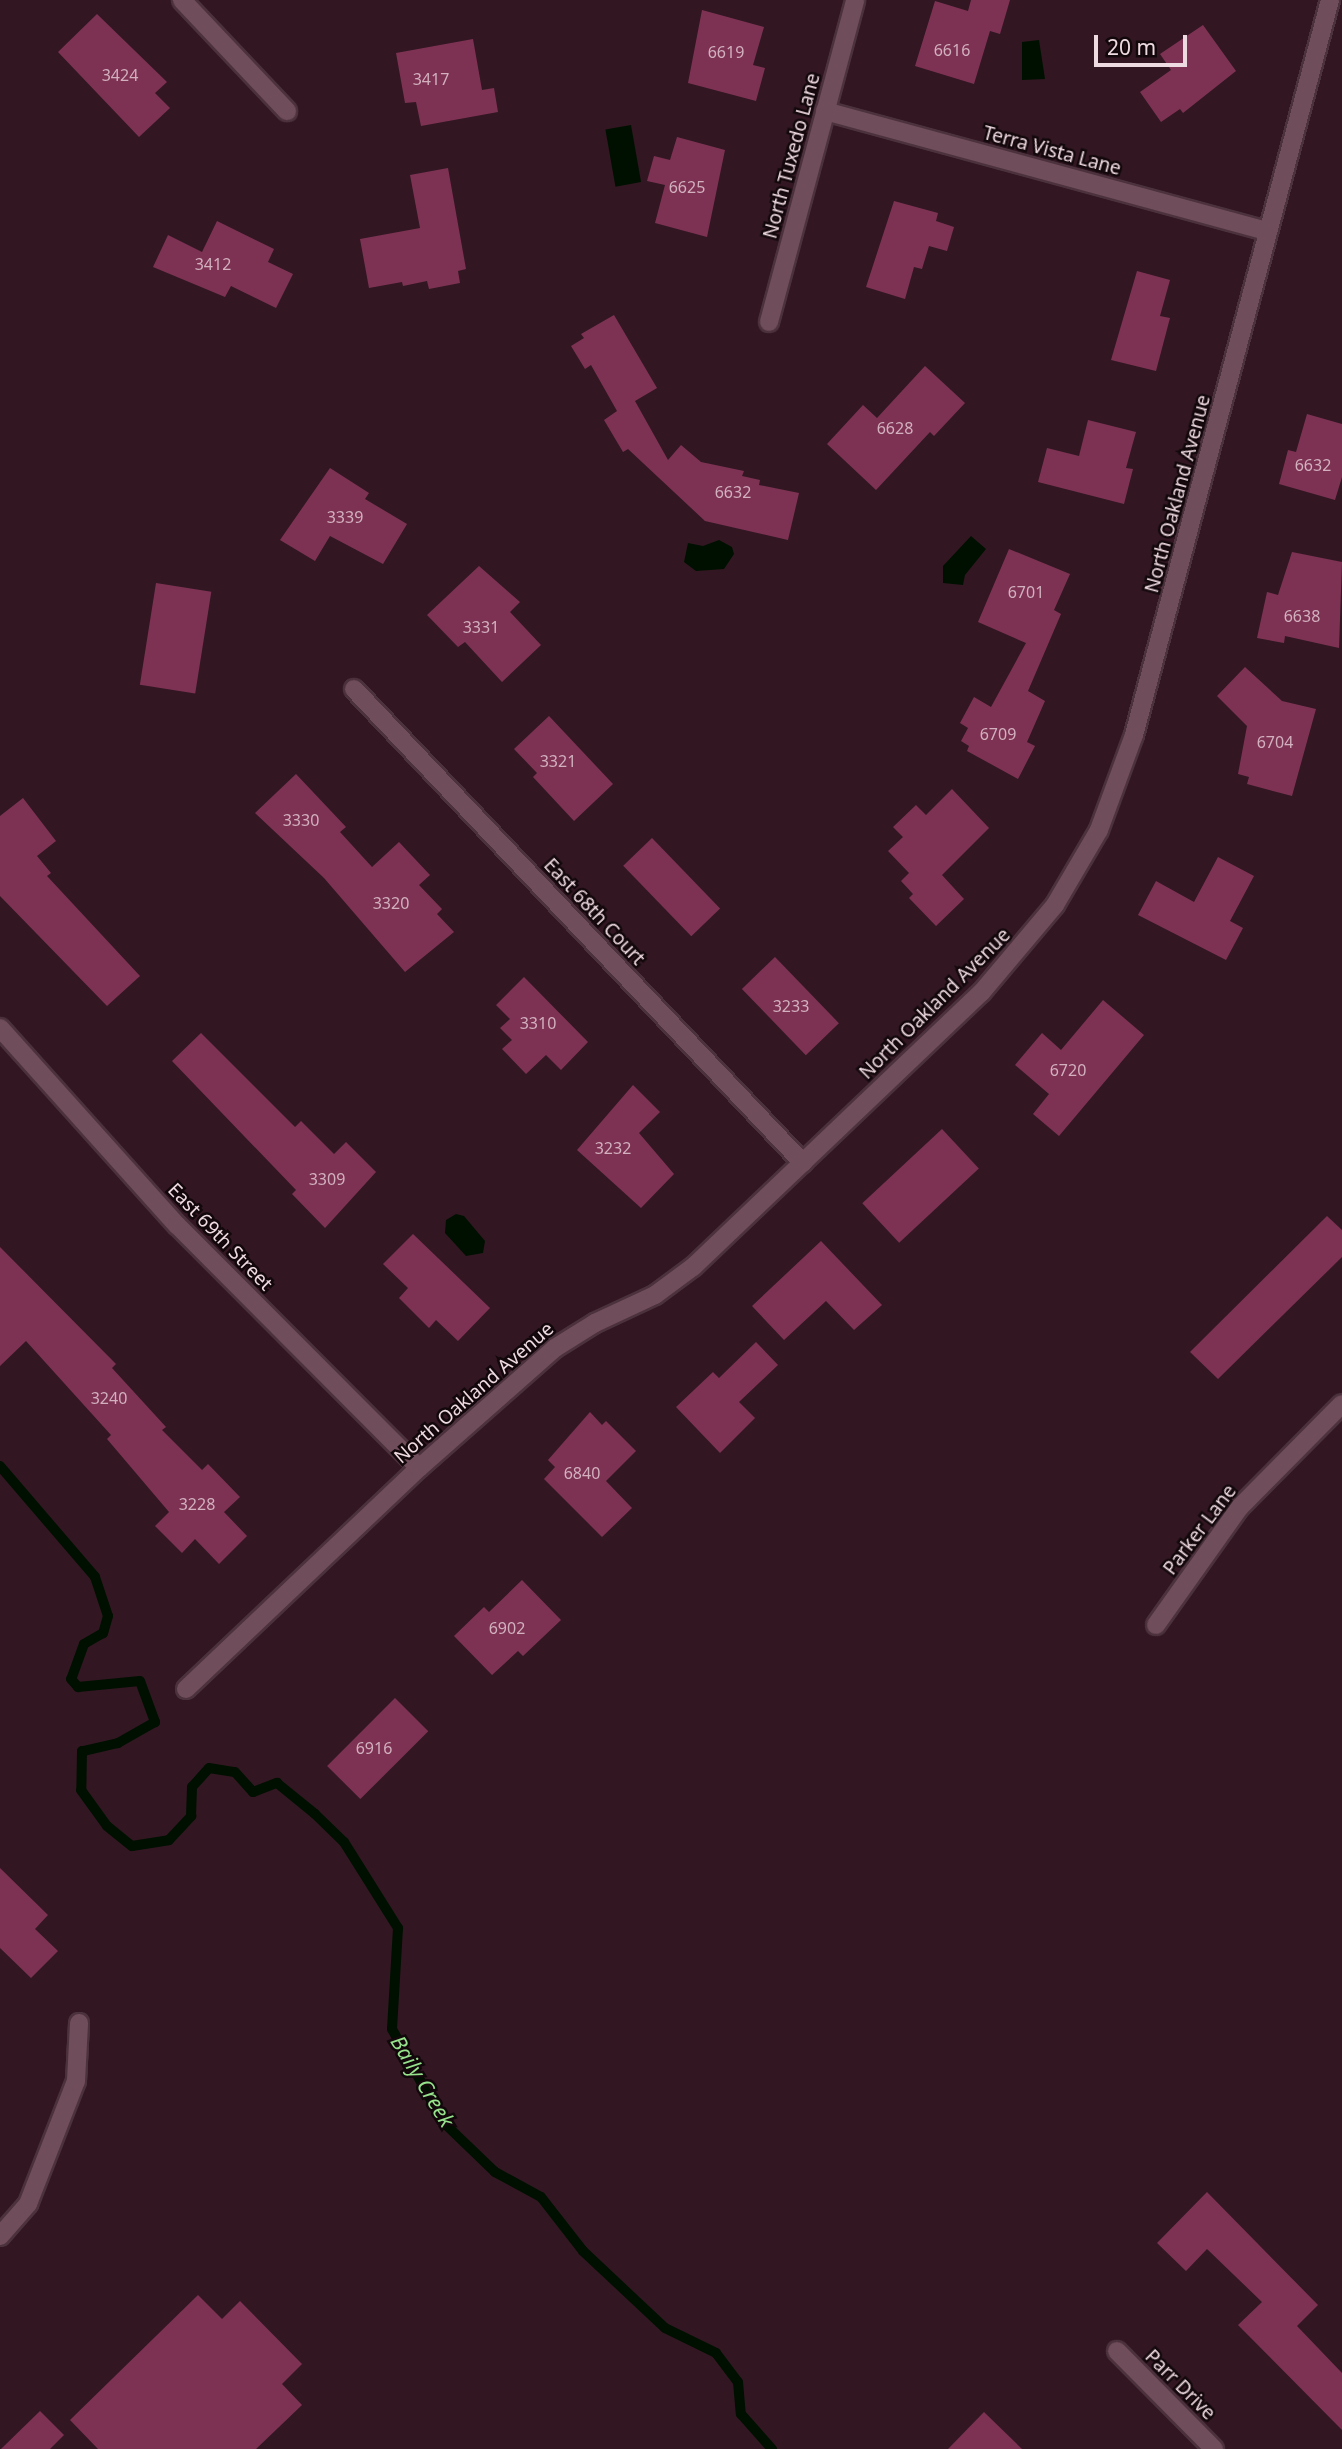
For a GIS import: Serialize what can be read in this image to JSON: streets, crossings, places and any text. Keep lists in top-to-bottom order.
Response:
{
  "streets": {
    "street": [
      "Terra Vista Lane",
      "North Tuxedo Lane",
      "North Oakland Avenue",
      "East 68th Court",
      "East 69th Street",
      "Parker Lane",
      "Parr Drive"
    ]
  },
  "crossings": [
    ["Terra Vista Lane", "North Tuxedo Lane"],
    ["Terra Vista Lane", "North Oakland Avenue"],
    ["North Oakland Avenue", "East 68th Court"],
    ["North Oakland Avenue", "East 69th Street"]
  ],
  "water": ["Baily Creek"],
  "house_numbers": [
    "6616",
    "6619",
    "3424",
    "3417",
    "6625",
    "3412",
    "6628",
    "6632",
    "6632",
    "3339",
    "6701",
    "6638",
    "3331",
    "6709",
    "6704",
    "3321",
    "3330",
    "3320",
    "3233",
    "3310",
    "6720",
    "3232",
    "3309",
    "3240",
    "6840",
    "3228",
    "6902",
    "6916"
  ],
  "scale_bar": "20 m"
}
